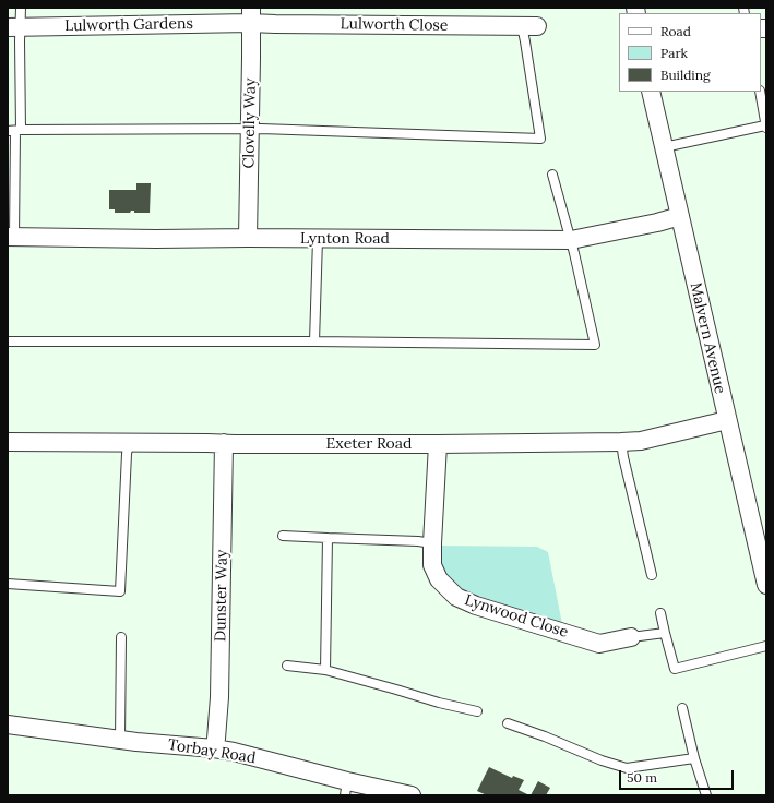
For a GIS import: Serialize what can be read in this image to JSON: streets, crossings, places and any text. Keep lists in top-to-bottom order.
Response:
{
  "streets": {
    "street": [
      "Lulworth Gardens",
      "Lulworth Close",
      "Clovelly Way",
      "Lynton Road",
      "Malvern Avenue",
      "Exeter Road",
      "Dunster Way",
      "Lynwood Close",
      "Torbay Road"
    ]
  },
  "crossings": [
    ["Lulworth Gardens", "Lulworth Close"],
    ["Lulworth Gardens", "Clovelly Way"],
    ["Lulworth Close", "Clovelly Way"],
    ["Clovelly Way", "Lynton Road"],
    ["Lynton Road", "Malvern Avenue"],
    ["Malvern Avenue", "Exeter Road"],
    ["Exeter Road", "Dunster Way"],
    ["Exeter Road", "Lynwood Close"],
    ["Dunster Way", "Torbay Road"]
  ],
  "legend": ["Road", "Park", "Building"],
  "scale_bar": "50 m"
}
